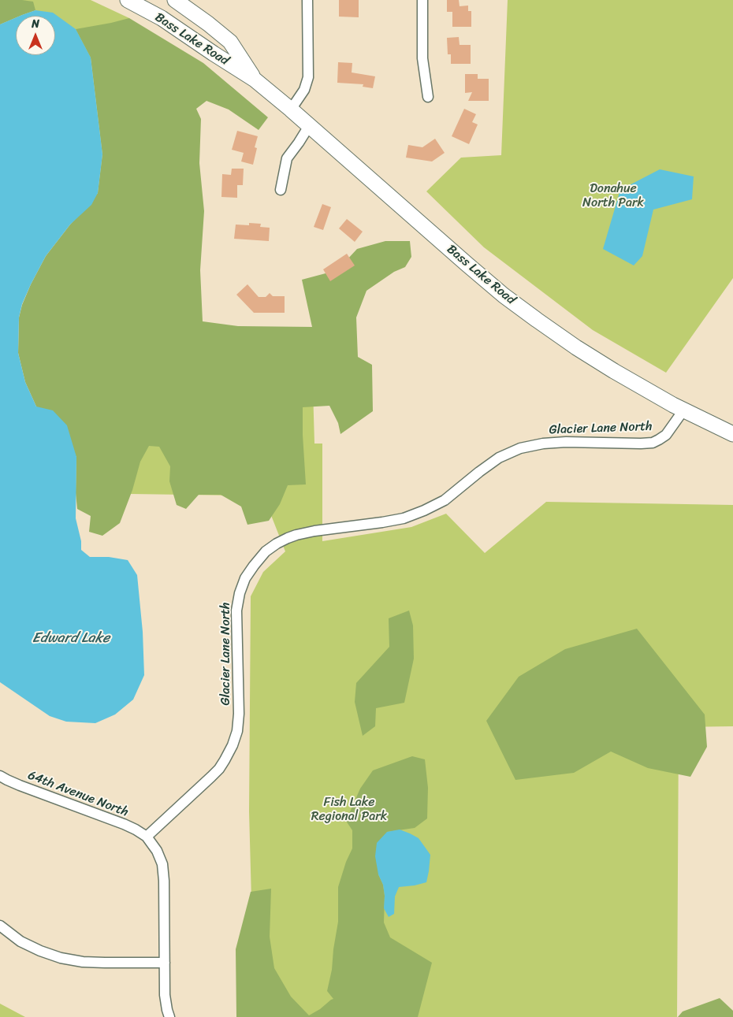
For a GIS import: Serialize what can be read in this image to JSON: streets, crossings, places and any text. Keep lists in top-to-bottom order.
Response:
{
  "streets": {
    "main road": ["Bass Lake Road"],
    "street": ["Glacier Lane North", "64th Avenue North"]
  },
  "crossings": [
    ["Bass Lake Road", "Glacier Lane North"],
    ["Glacier Lane North", "64th Avenue North"]
  ],
  "water": ["Edward Lake"],
  "parks": ["Donahue North Park", "Fish Lake Regional Park"],
  "north": "top"
}
